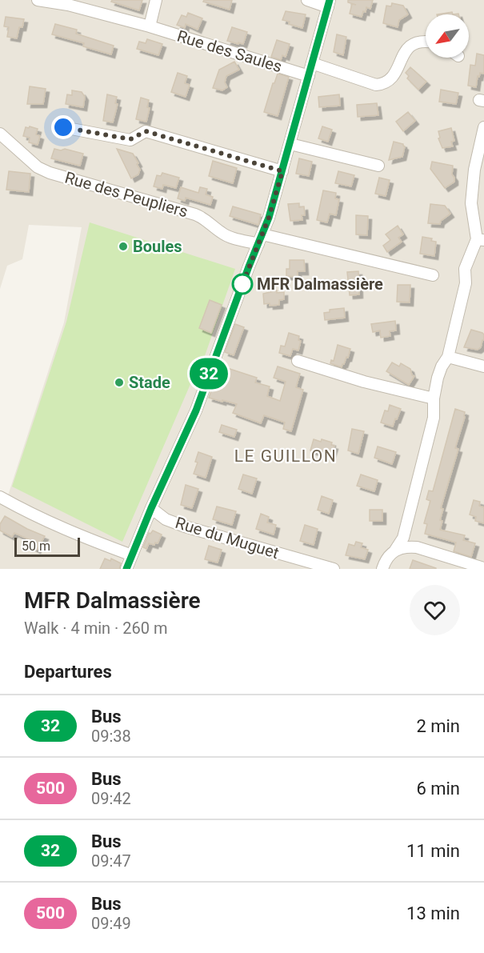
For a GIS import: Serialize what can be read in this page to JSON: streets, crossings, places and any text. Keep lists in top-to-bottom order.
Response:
{
  "streets": {
    "street": ["Rue des Saules", "Rue des Peupliers", "Rue du Muguet"]
  },
  "districts": ["LE GUILLON"],
  "places": ["Boules", "MFR Dalmassière", "Stade"],
  "lines": ["bus line 32"],
  "scale_bar": "50 m",
  "north": "bottom left",
  "page": {
    "on_map": "32",
    "scale": "50 m",
    "heading": [
      ["MFR Dalmassière", "Walk · 4 min · 260 m"],
      "Departures"
    ],
    "list": [
      {
        "mark": "32",
        "name": "Bus",
        "note": "09:38",
        "value": "2 min"
      },
      {
        "mark": "500",
        "name": "Bus",
        "note": "09:42",
        "value": "6 min"
      },
      {
        "mark": "32",
        "name": "Bus",
        "note": "09:47",
        "value": "11 min"
      },
      {
        "mark": "500",
        "name": "Bus",
        "note": "09:49",
        "value": "13 min"
      }
    ]
  }
}
